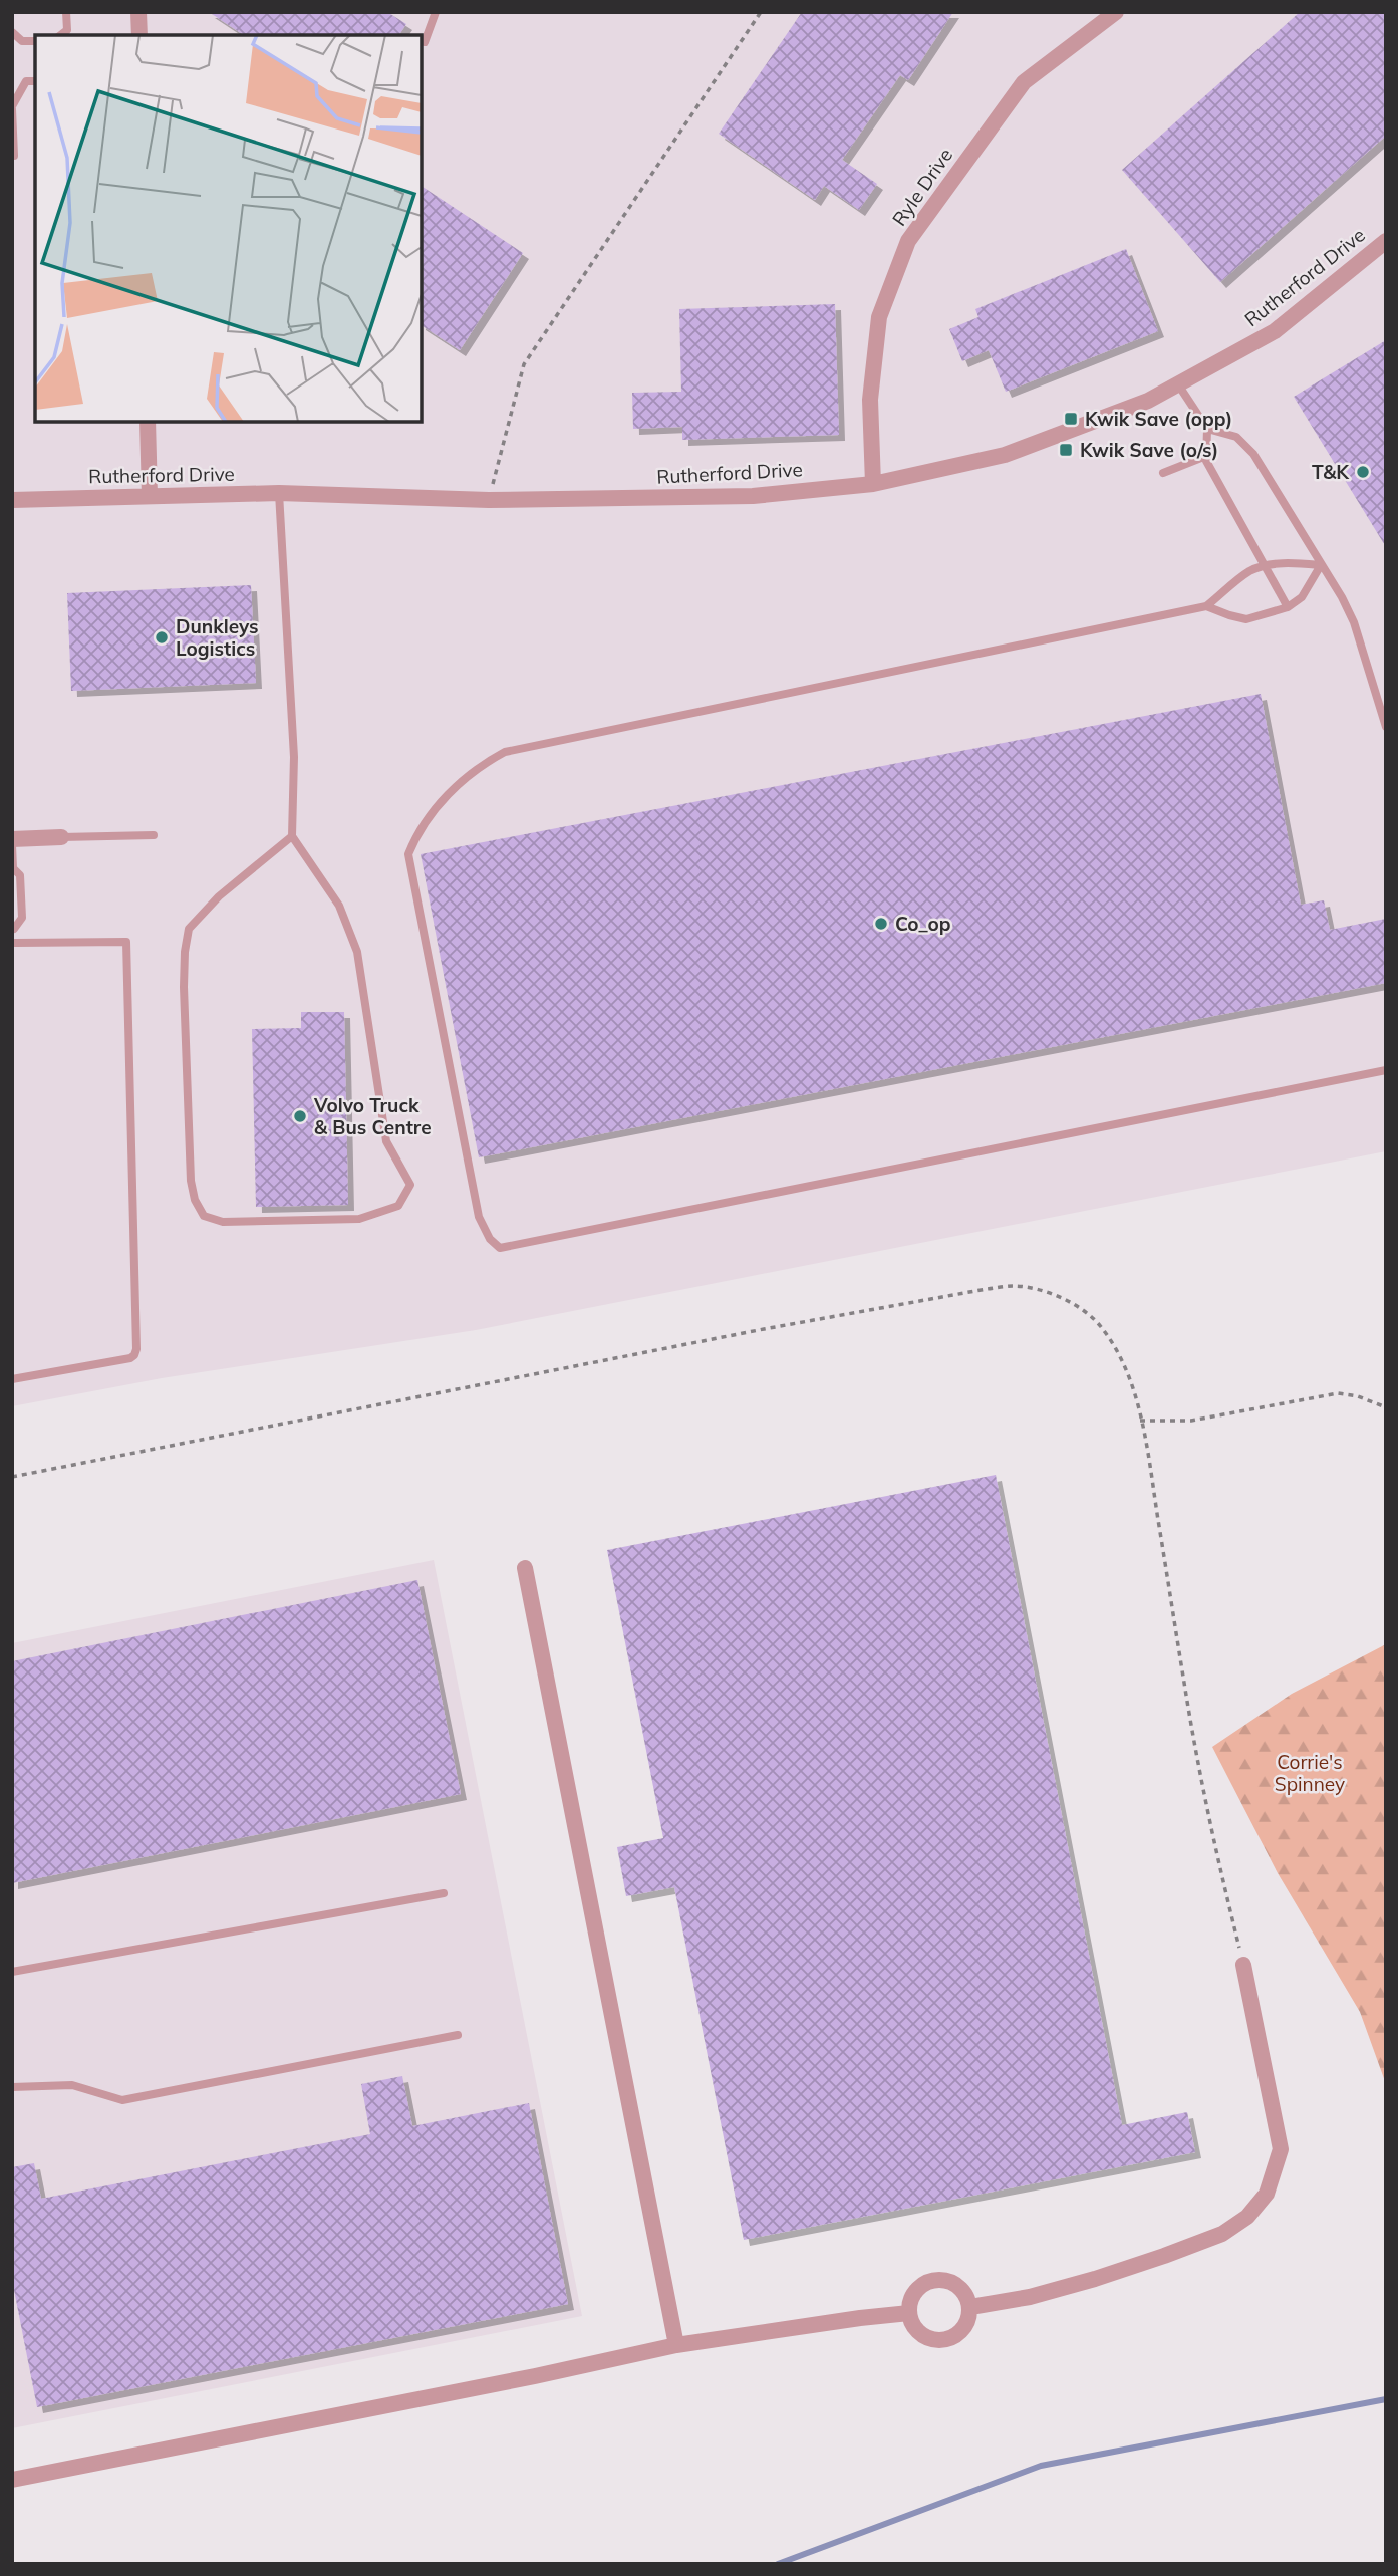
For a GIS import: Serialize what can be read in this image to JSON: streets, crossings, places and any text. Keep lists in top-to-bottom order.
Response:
{
  "streets": {
    "street": ["Ryle Drive", "Rutherford Drive"]
  },
  "crossings": [
    ["Ryle Drive", "Rutherford Drive"]
  ],
  "parks": ["Corrie's Spinney"],
  "places": {
    "transit": ["Kwik Save (opp)", "Kwik Save (o/s)"],
    "other": [
      "T&K",
      "Dunkleys Logistics",
      "Co_op",
      "Volvo Truck & Bus Centre"
    ]
  }
}
